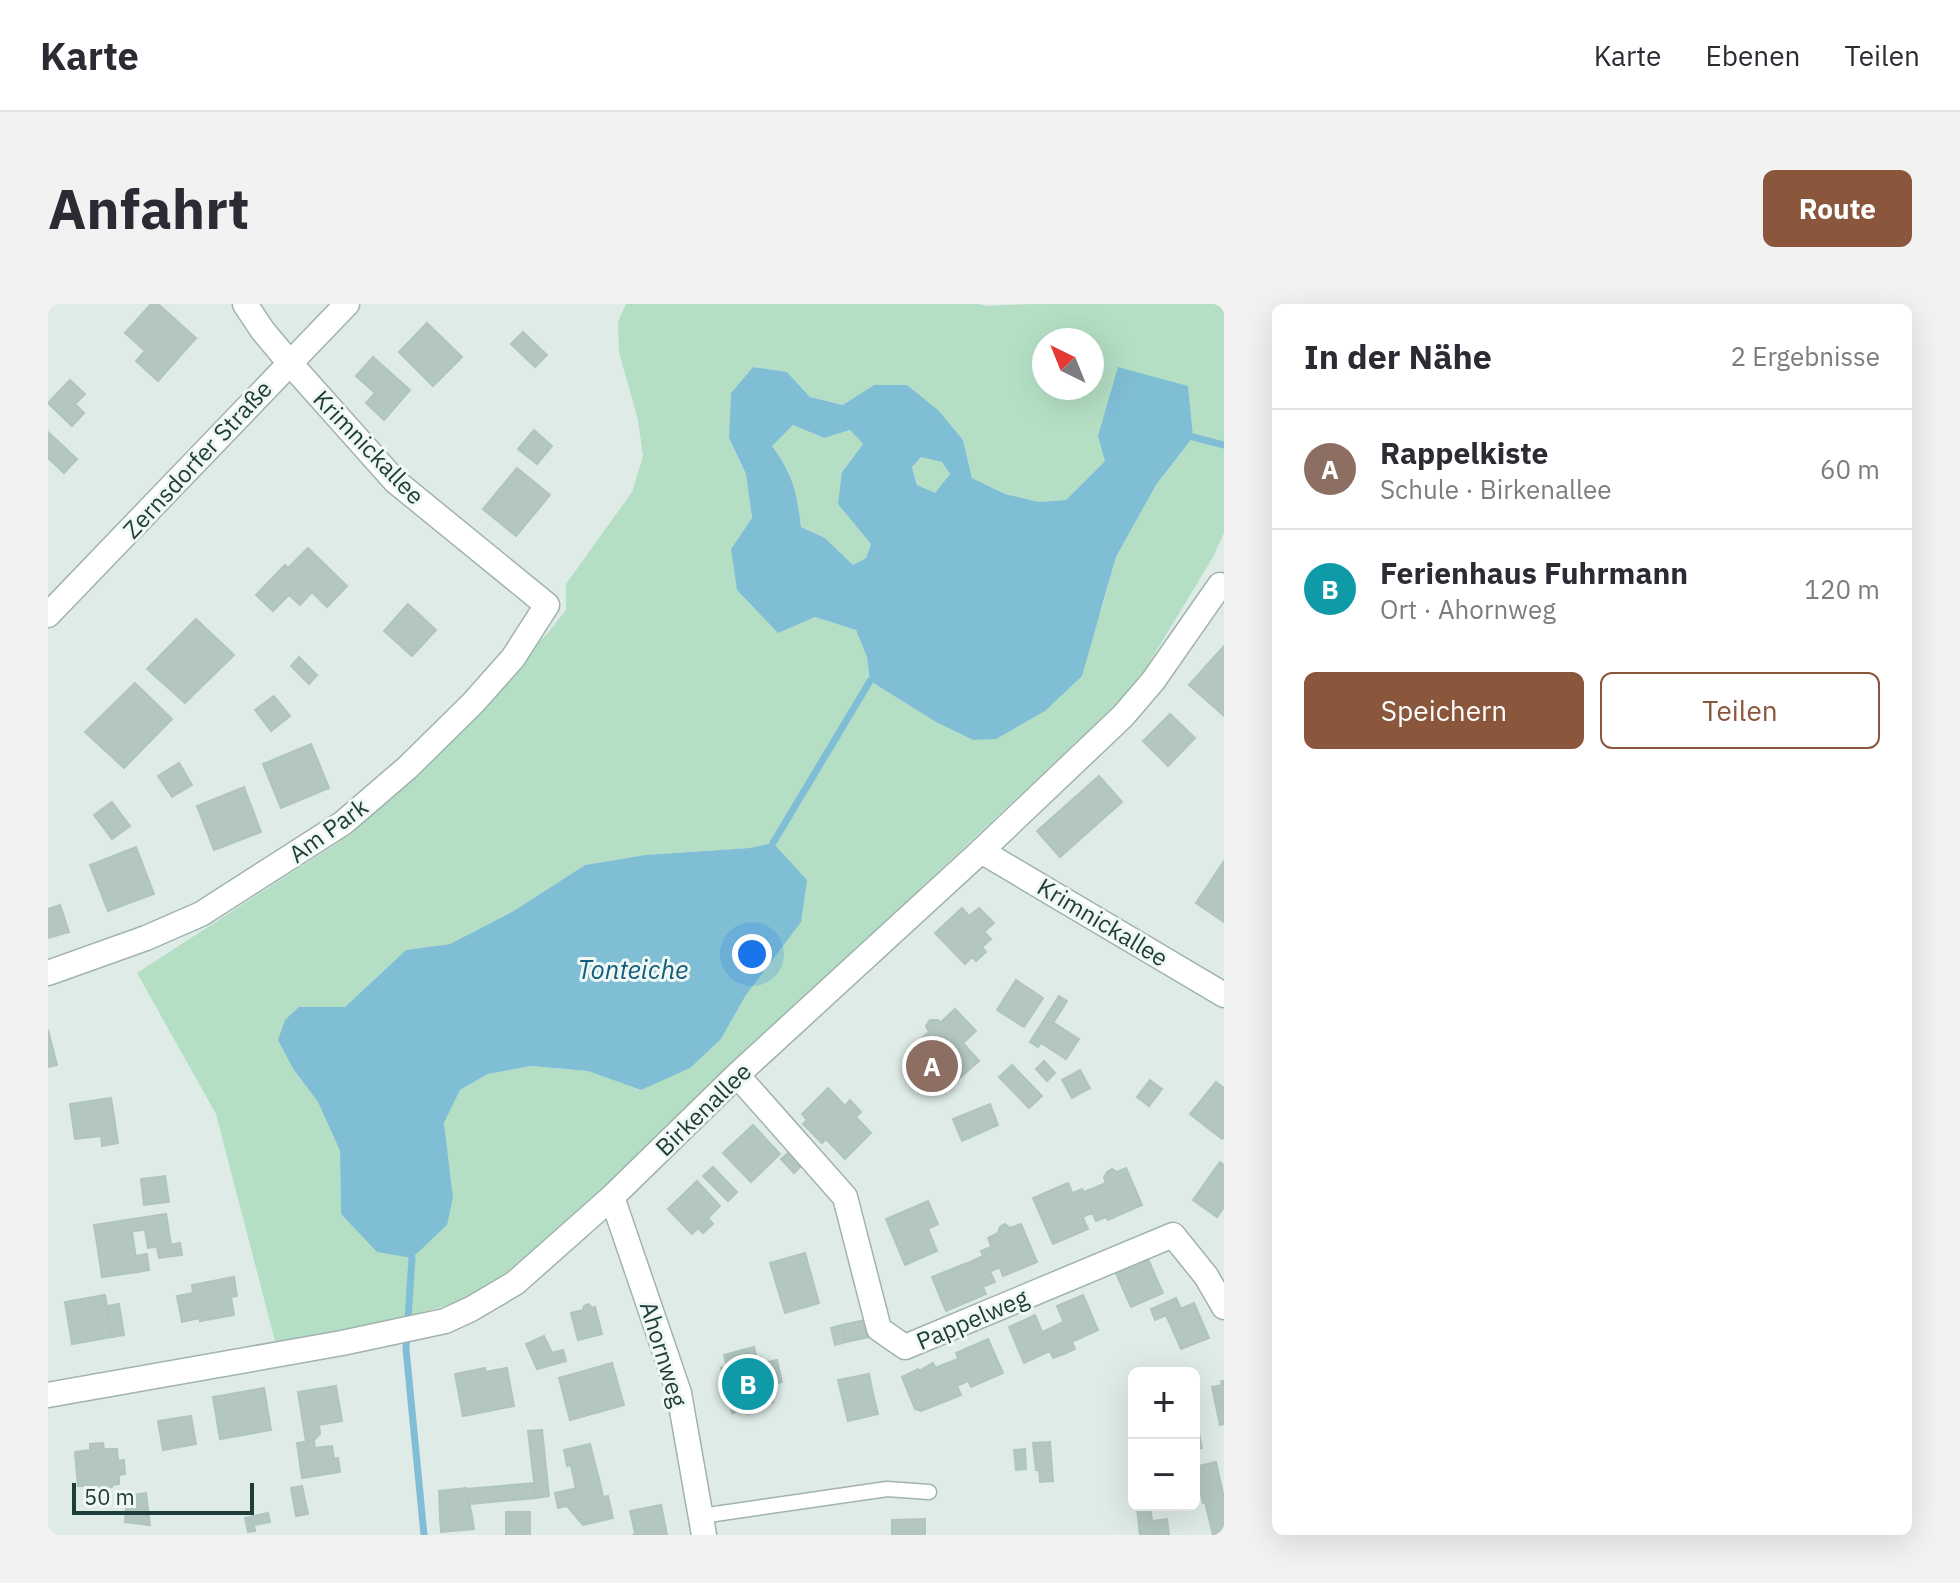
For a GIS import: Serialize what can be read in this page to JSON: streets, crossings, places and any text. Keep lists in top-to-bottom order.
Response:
{
  "streets": {
    "street": [
      "Krimnickallee",
      "Zernsdorfer Straße",
      "Am Park",
      "Birkenallee",
      "Pappelweg",
      "Ahornweg"
    ]
  },
  "crossings": [
    ["Krimnickallee", "Zernsdorfer Straße"],
    ["Krimnickallee", "Am Park"],
    ["Krimnickallee", "Birkenallee"],
    ["Birkenallee", "Pappelweg"],
    ["Birkenallee", "Ahornweg"]
  ],
  "water": ["Tonteiche"],
  "scale_bar": "50 m",
  "north": "top left",
  "page": {
    "header": "Karte",
    "nav": ["Karte", "Ebenen", "Teilen"],
    "buttons": [
      "Route",
      ["Speichern", "Teilen"]
    ],
    "title": "Anfahrt",
    "heading": ["In der Nähe", "2 Ergebnisse"],
    "list": [
      {
        "mark": "A",
        "name": "Rappelkiste",
        "note": "Schule · Birkenallee",
        "value": "60 m"
      },
      {
        "mark": "B",
        "name": "Ferienhaus Fuhrmann",
        "note": "Ort · Ahornweg",
        "value": "120 m"
      }
    ],
    "pins": ["A", "B"],
    "map_buttons": ["+", "−"],
    "scale": "50 m"
  }
}
